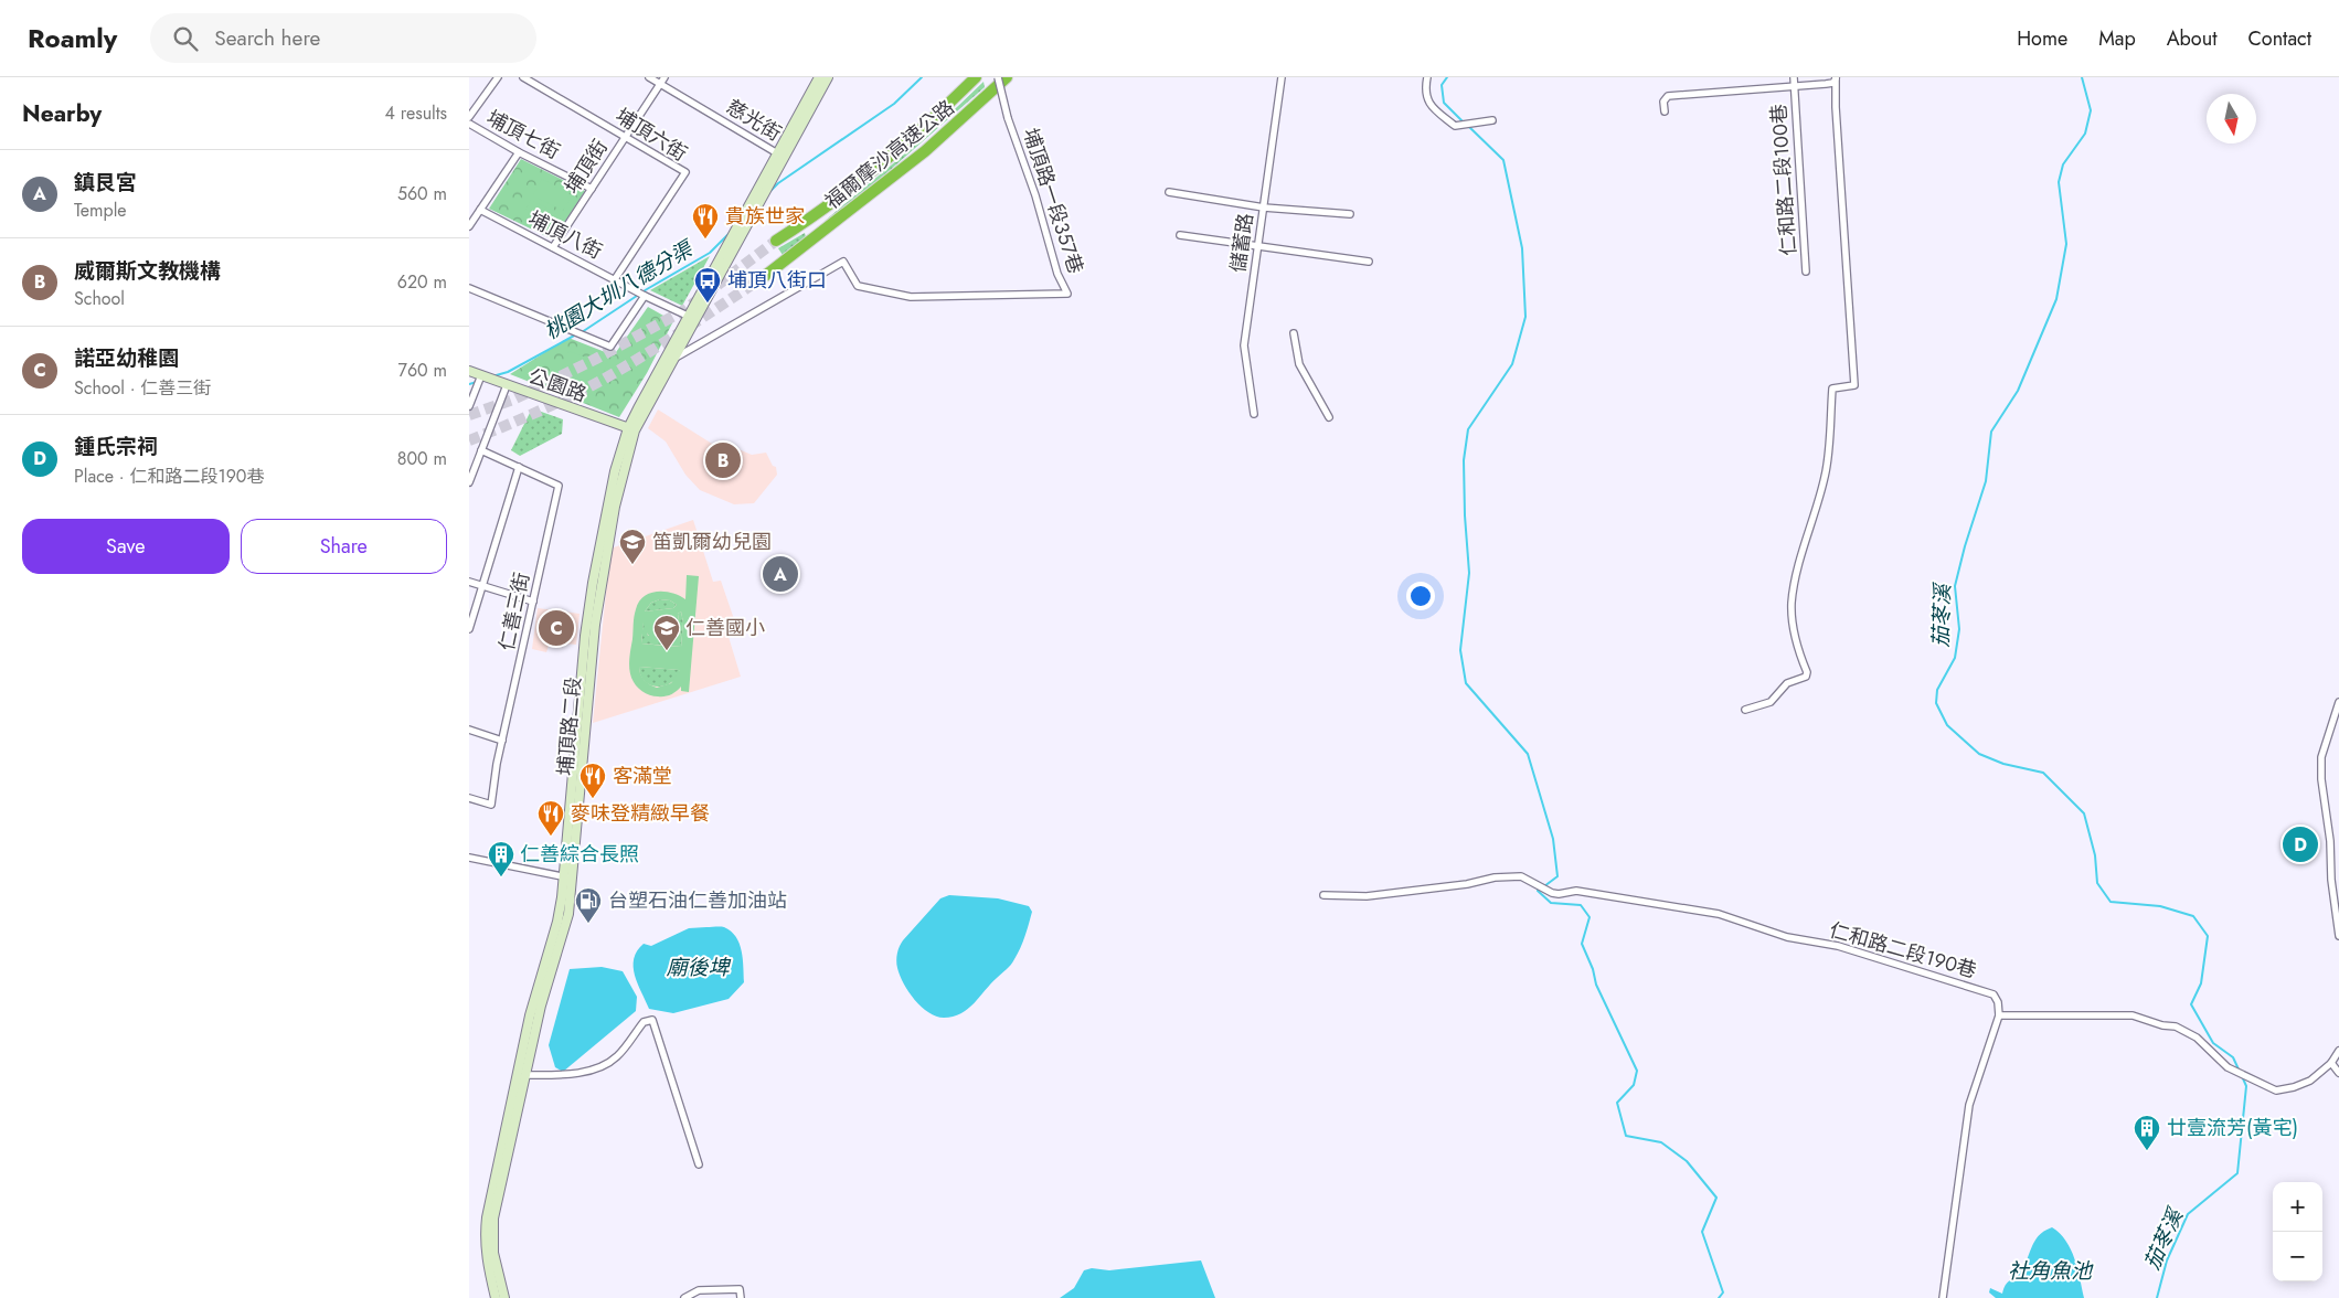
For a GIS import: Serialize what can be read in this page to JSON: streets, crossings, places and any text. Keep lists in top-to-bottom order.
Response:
{
  "streets": {
    "highway": ["福爾摩沙高速公路"],
    "street": [
      "慈光街",
      "埔頂七街",
      "埔頂六街",
      "埔頂街",
      "仁和路二段100巷",
      "埔頂路一段357巷",
      "埔頂八街",
      "儲蓄路",
      "公園路",
      "仁善三街",
      "埔頂路二段",
      "仁和路二段190巷"
    ]
  },
  "crossings": [
    ["慈光街", "埔頂街"],
    ["慈光街", "埔頂路二段"],
    ["埔頂七街", "埔頂街"],
    ["埔頂六街", "埔頂街"],
    ["埔頂六街", "埔頂八街"],
    ["埔頂街", "埔頂八街"],
    ["埔頂路一段357巷", "埔頂路二段"],
    ["埔頂八街", "埔頂路二段"],
    ["公園路", "埔頂路二段"]
  ],
  "water": [
    "桃園大圳八德分渠",
    "茄苳溪",
    "廟後埤",
    "社角魚池"
  ],
  "places": {
    "restaurant": ["貴族世家", "客滿堂", "麥味登精緻早餐"],
    "bus stop": ["埔頂八街口"],
    "school or university": ["笛凱爾幼兒園", "仁善國小"],
    "building": ["仁善綜合長照", "廿壹流芳(黃宅)"],
    "fuel station": ["台塑石油仁善加油站"]
  },
  "north": "bottom",
  "page": {
    "header": "Roamly",
    "search": "Search here",
    "nav": [
      "Home",
      "Map",
      "About",
      "Contact"
    ],
    "heading": ["Nearby", "4 results"],
    "list": [
      {
        "mark": "A",
        "name": "鎮艮宮",
        "note": "Temple",
        "value": "560 m"
      },
      {
        "mark": "B",
        "name": "威爾斯文教機構",
        "note": "School",
        "value": "620 m"
      },
      {
        "mark": "C",
        "name": "諾亞幼稚園",
        "note": "School · 仁善三街",
        "value": "760 m"
      },
      {
        "mark": "D",
        "name": "鍾氏宗祠",
        "note": "Place · 仁和路二段190巷",
        "value": "800 m"
      }
    ],
    "pins": [
      "B",
      "A",
      "C",
      "D"
    ],
    "buttons": ["Save", "Share"],
    "map_buttons": ["+", "−"]
  }
}
